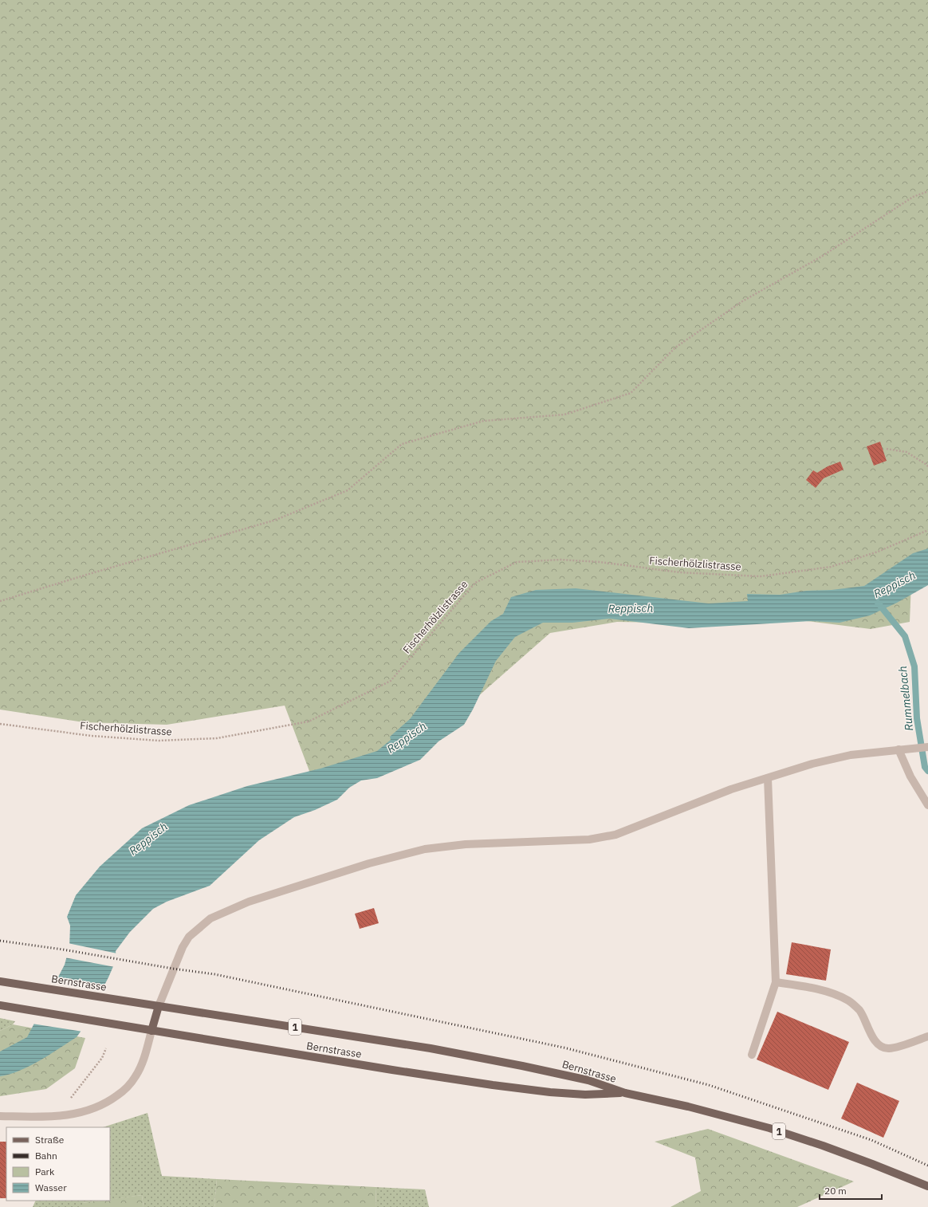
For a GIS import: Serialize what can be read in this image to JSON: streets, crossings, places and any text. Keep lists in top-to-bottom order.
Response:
{
  "streets": {
    "main road": ["Bernstrasse", "1"],
    "path": ["Fischerhölzlistrasse"]
  },
  "crossings": [
    ["Bernstrasse", "1"]
  ],
  "water": ["Reppisch", "Rummelbach"],
  "legend": [
    "Straße",
    "Bahn",
    "Park",
    "Wasser"
  ],
  "scale_bar": "20 m"
}
